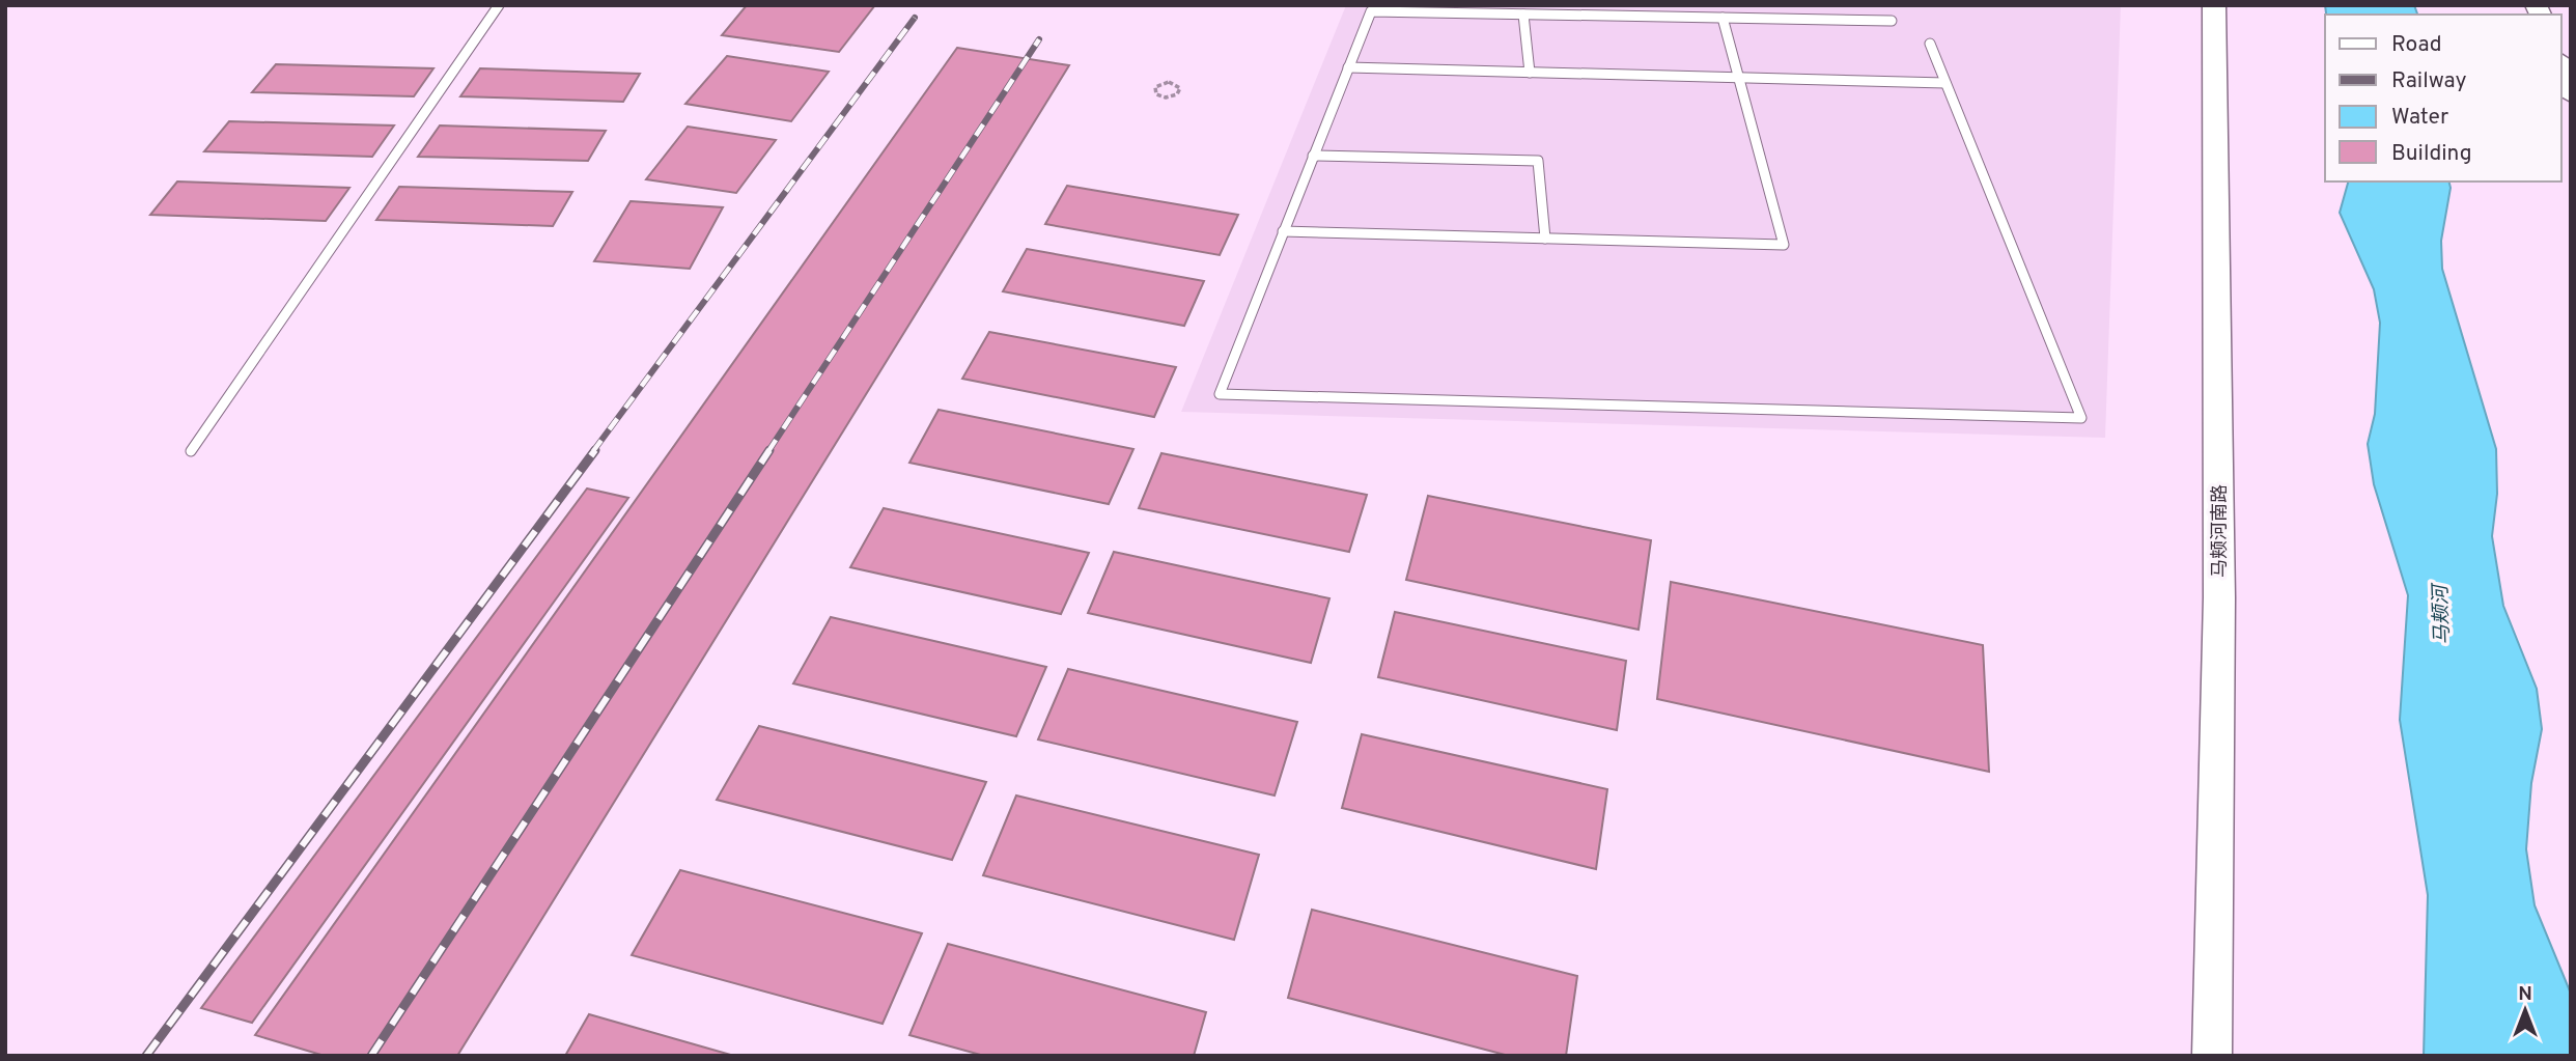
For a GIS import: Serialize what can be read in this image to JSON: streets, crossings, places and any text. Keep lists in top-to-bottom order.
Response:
{
  "streets": {
    "street": ["马颊河南路"]
  },
  "water": ["马颊河"],
  "legend": [
    "Road",
    "Railway",
    "Water",
    "Building"
  ],
  "north": "top"
}
